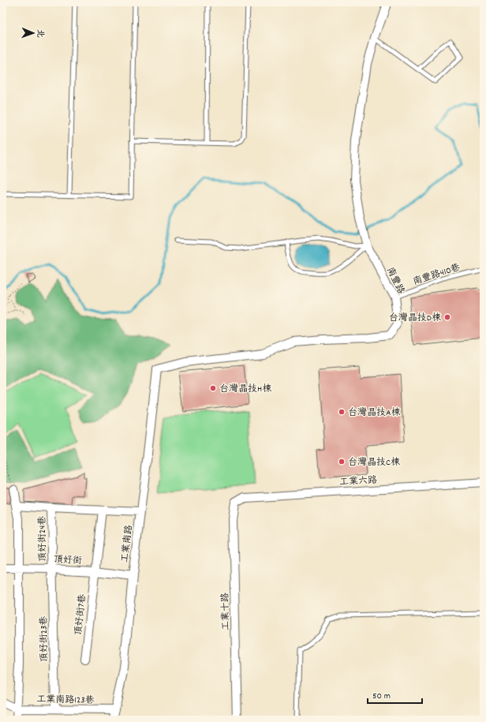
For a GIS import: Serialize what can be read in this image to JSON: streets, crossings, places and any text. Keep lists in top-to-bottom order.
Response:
{
  "streets": {
    "street": [
      "南豐路",
      "工業六路",
      "頂好街24巷",
      "工業南路",
      "頂好街",
      "工業十路",
      "頂好街7巷",
      "頂好街23巷",
      "工業南路123巷"
    ],
    "lane": ["南豐路410巷"]
  },
  "crossings": [
    ["南豐路410巷", "南豐路"],
    ["南豐路", "工業南路"],
    ["工業六路", "工業十路"],
    ["頂好街24巷", "頂好街"],
    ["頂好街24巷", "頂好街23巷"],
    ["工業南路", "頂好街"],
    ["工業南路", "工業南路123巷"],
    ["頂好街", "頂好街7巷"],
    ["頂好街", "頂好街23巷"],
    ["頂好街23巷", "工業南路123巷"]
  ],
  "places": [
    "台灣晶技D棟",
    "台灣晶技H棟",
    "台灣晶技A棟",
    "台灣晶技C棟"
  ],
  "scale_bar": "50 m",
  "north": "right"
}
